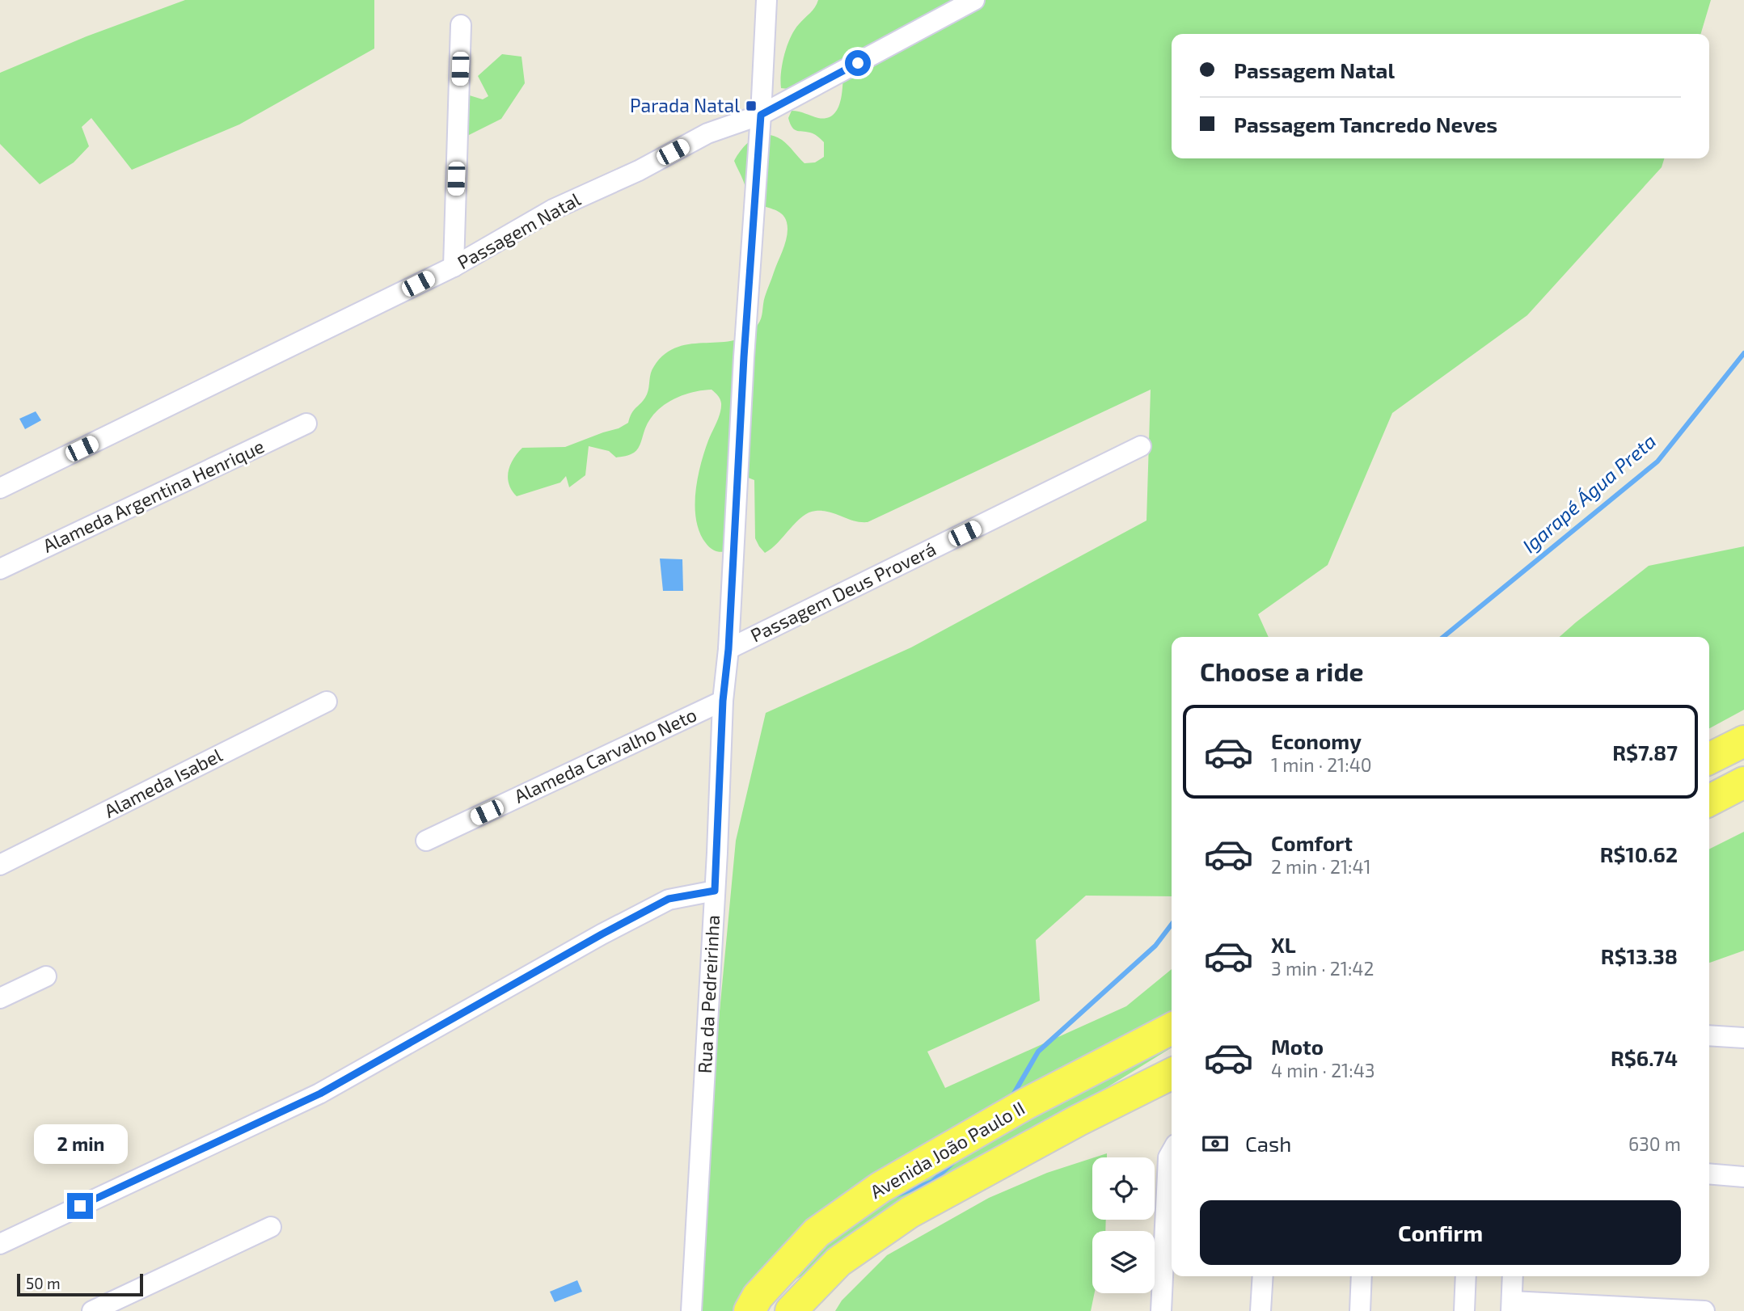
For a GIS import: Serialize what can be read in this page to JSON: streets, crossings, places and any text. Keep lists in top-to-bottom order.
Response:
{
  "streets": {
    "main road": ["Avenida João Paulo II"],
    "street": [
      "Passagem Natal",
      "Alameda Argentina Henrique",
      "Passagem Deus Proverá",
      "Alameda Carvalho Neto",
      "Alameda Isabel",
      "Rua da Pedreirinha"
    ]
  },
  "crossings": [
    ["Passagem Natal", "Rua da Pedreirinha"],
    ["Passagem Deus Proverá", "Rua da Pedreirinha"],
    ["Alameda Carvalho Neto", "Rua da Pedreirinha"]
  ],
  "water": ["Igarapé Água Preta"],
  "places": {
    "transit": ["Parada Natal"]
  },
  "scale_bar": "50 m",
  "page": {
    "banner": ["Passagem Natal", "Passagem Tancredo Neves"],
    "heading": "Choose a ride",
    "list": [
      {
        "name": "Economy",
        "note": "1 min · 21:40",
        "value": "R$7.87"
      },
      {
        "name": "Comfort",
        "note": "2 min · 21:41",
        "value": "R$10.62"
      },
      {
        "name": "XL",
        "note": "3 min · 21:42",
        "value": "R$13.38"
      },
      {
        "name": "Moto",
        "note": "4 min · 21:43",
        "value": "R$6.74"
      }
    ],
    "pay": ["Cash", "630 m"],
    "bubble": "2 min",
    "buttons": "Confirm",
    "scale": "50 m"
  }
}
